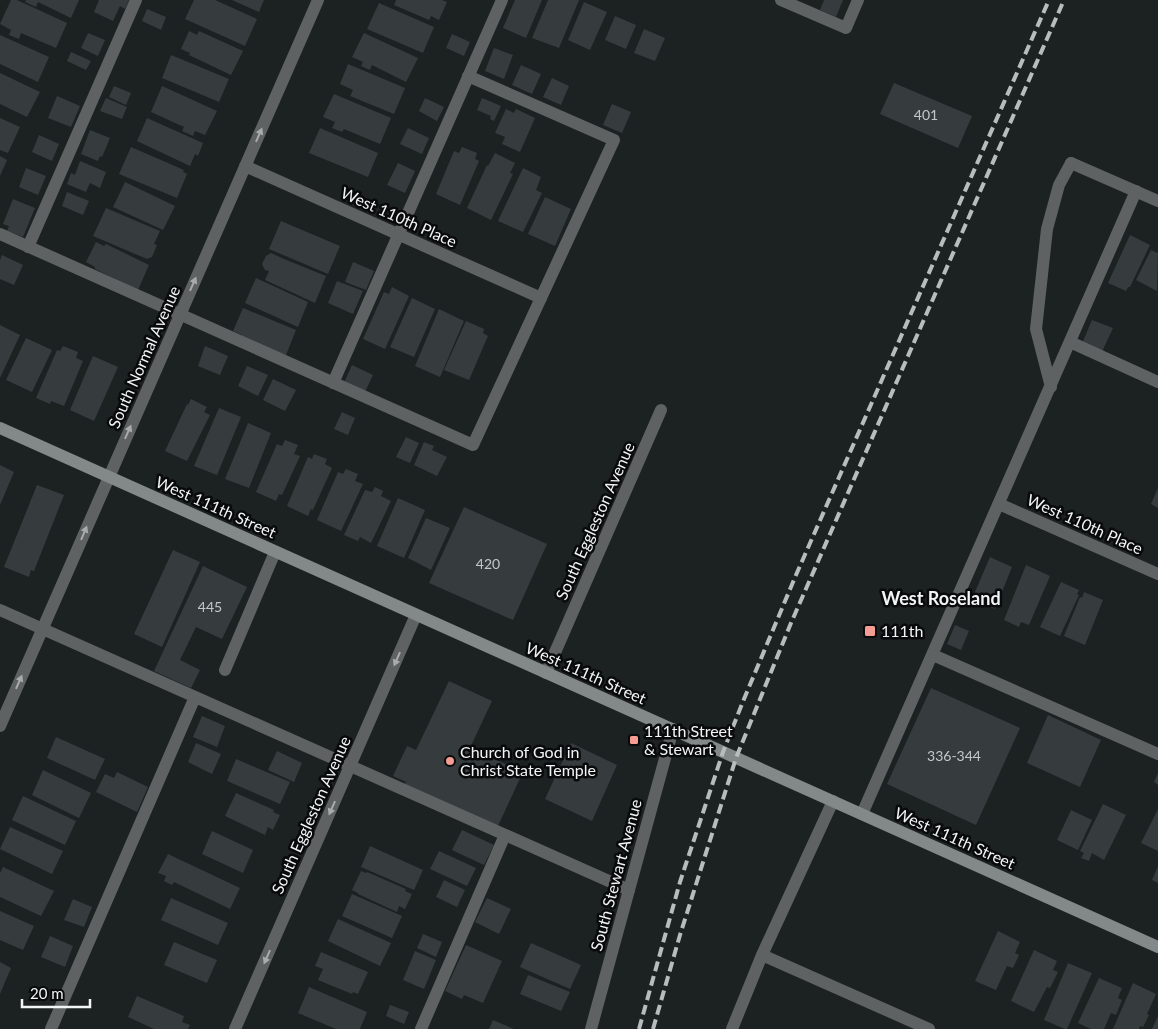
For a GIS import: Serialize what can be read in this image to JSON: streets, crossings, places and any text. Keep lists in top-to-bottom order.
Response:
{
  "streets": {
    "main road": ["West 111th Street"],
    "street": [
      "West 110th Place",
      "South Normal Avenue",
      "South Eggleston Avenue",
      "South Stewart Avenue"
    ]
  },
  "crossings": [
    ["West 110th Place", "South Normal Avenue"],
    ["South Normal Avenue", "West 111th Street"],
    ["West 111th Street", "South Eggleston Avenue"],
    ["West 111th Street", "South Stewart Avenue"]
  ],
  "one_way": ["South Normal Avenue", "South Eggleston Avenue"],
  "districts": ["West Roseland"],
  "places": {
    "transit": ["111th", "111th Street & Stewart"],
    "other": ["Church of God in Christ State Temple"]
  },
  "house_numbers": [
    "401",
    "420",
    "445",
    "336-344"
  ],
  "scale_bar": "20 m"
}
